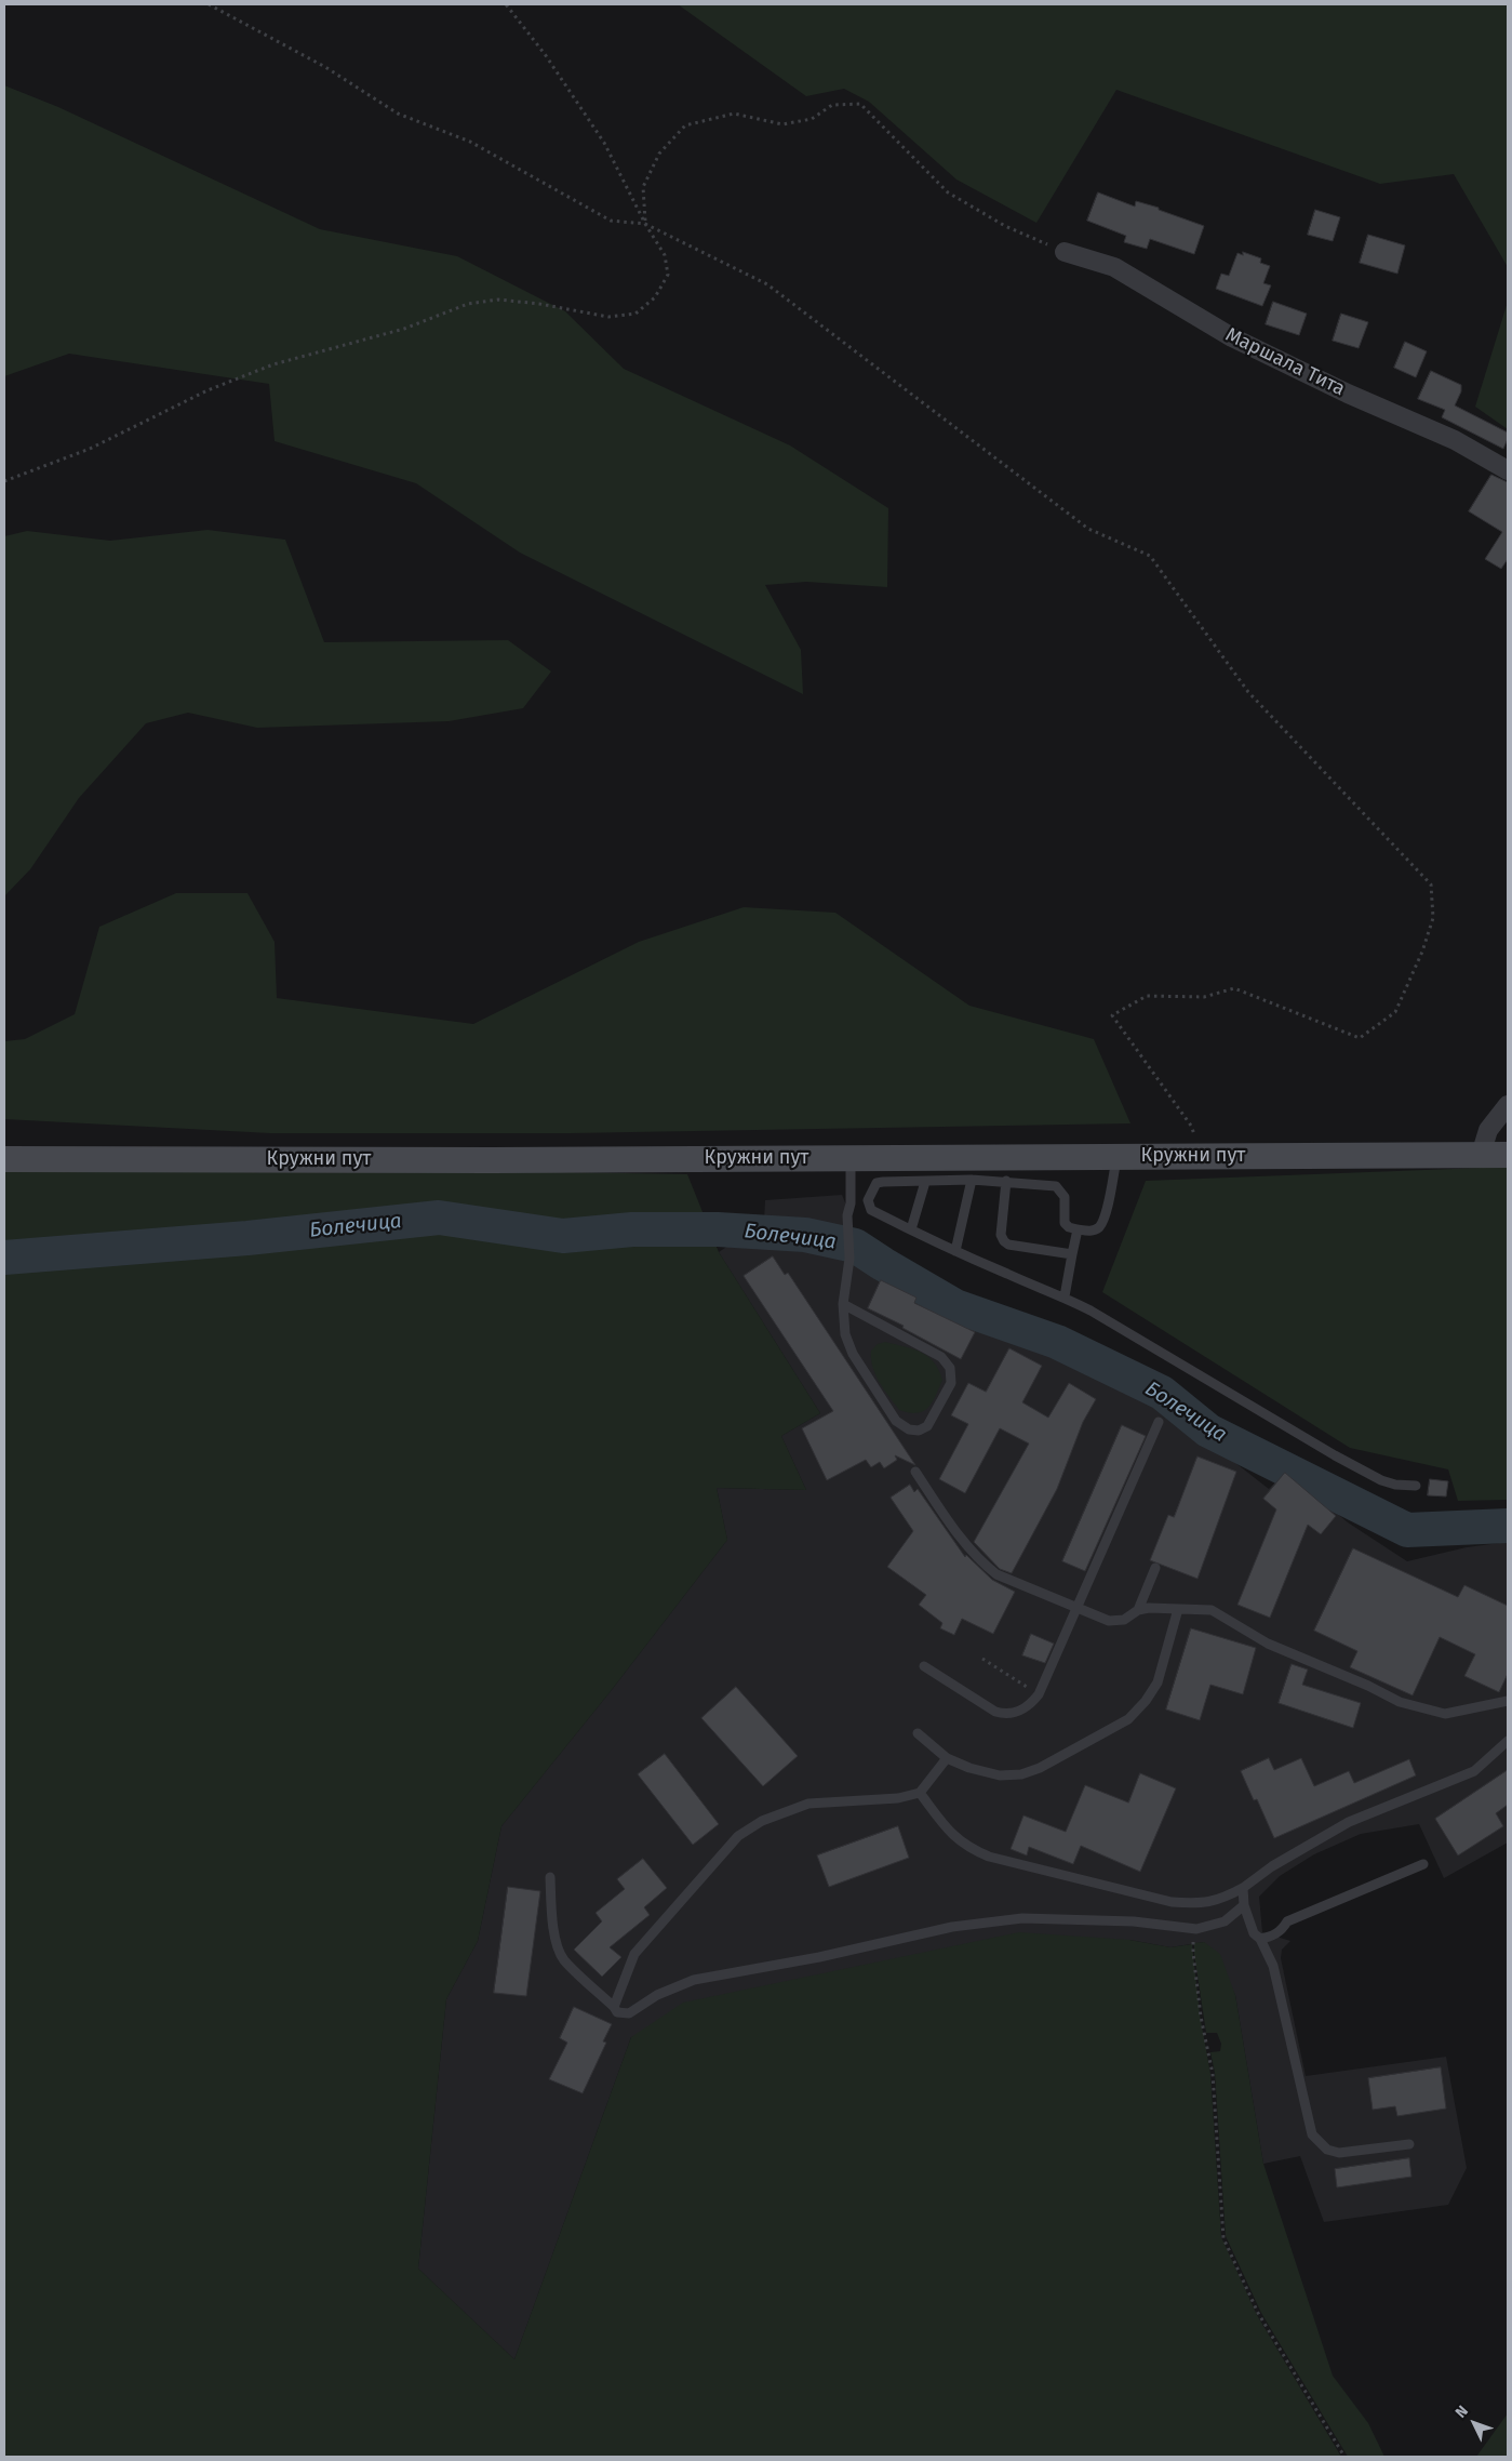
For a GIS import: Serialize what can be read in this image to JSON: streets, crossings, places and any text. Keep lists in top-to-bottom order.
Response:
{
  "streets": {
    "main road": ["Кружни пут"],
    "street": ["Маршала Тита"]
  },
  "water": ["Болечица"],
  "north": "top left"
}
